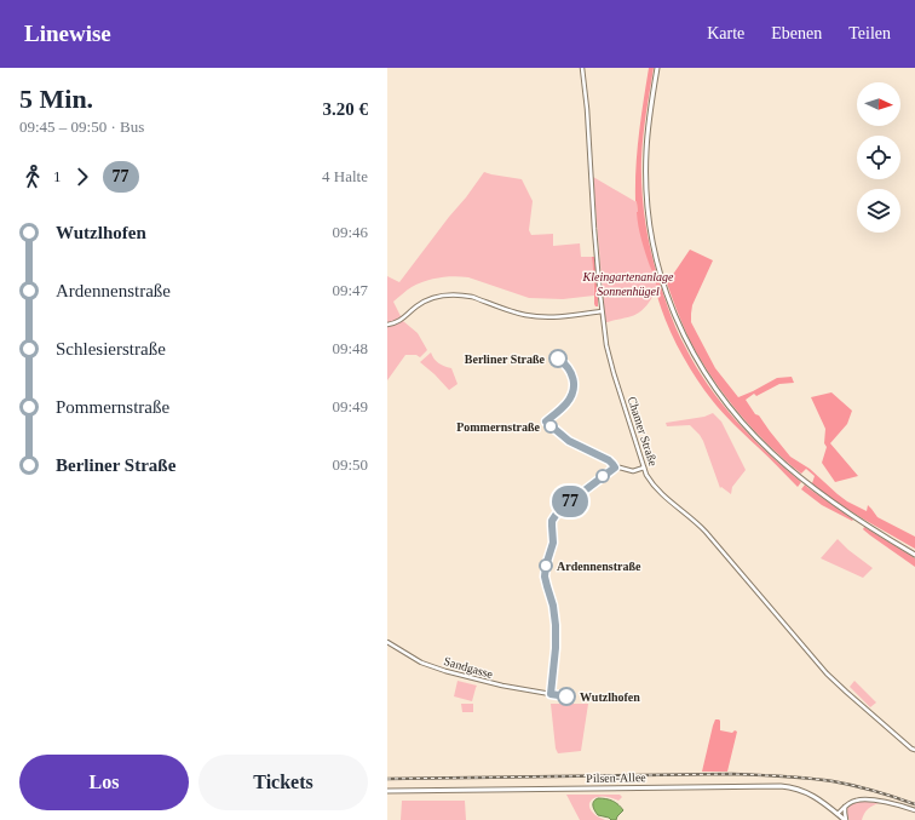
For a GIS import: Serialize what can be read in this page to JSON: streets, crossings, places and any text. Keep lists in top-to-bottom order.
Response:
{
  "streets": {
    "main road": ["Pilsen-Allee"],
    "street": ["Chamer Straße", "Sandgasse"]
  },
  "crossings": [
    ["Chamer Straße", "Sandgasse"]
  ],
  "parks": ["Kleingartenanlage Sonnenhügel"],
  "places": [
    "Berliner Straße",
    "Pommernstraße",
    "Ardennenstraße",
    "Wutzlhofen"
  ],
  "lines": ["bus line 77"],
  "north": "right",
  "page": {
    "header": "Linewise",
    "nav": ["Karte", "Ebenen", "Teilen"],
    "heading": ["5 Min.", "09:45 – 09:50 · Bus", "3.20 €"],
    "on_map": "77",
    "legs": ["1", "77", "4 Halte"],
    "list": [
      {
        "name": "Wutzlhofen",
        "value": "09:46"
      },
      {
        "name": "Ardennenstraße",
        "value": "09:47"
      },
      {
        "name": "Schlesierstraße",
        "value": "09:48"
      },
      {
        "name": "Pommernstraße",
        "value": "09:49"
      },
      {
        "name": "Berliner Straße",
        "value": "09:50"
      }
    ],
    "buttons": ["Los", "Tickets"]
  }
}
